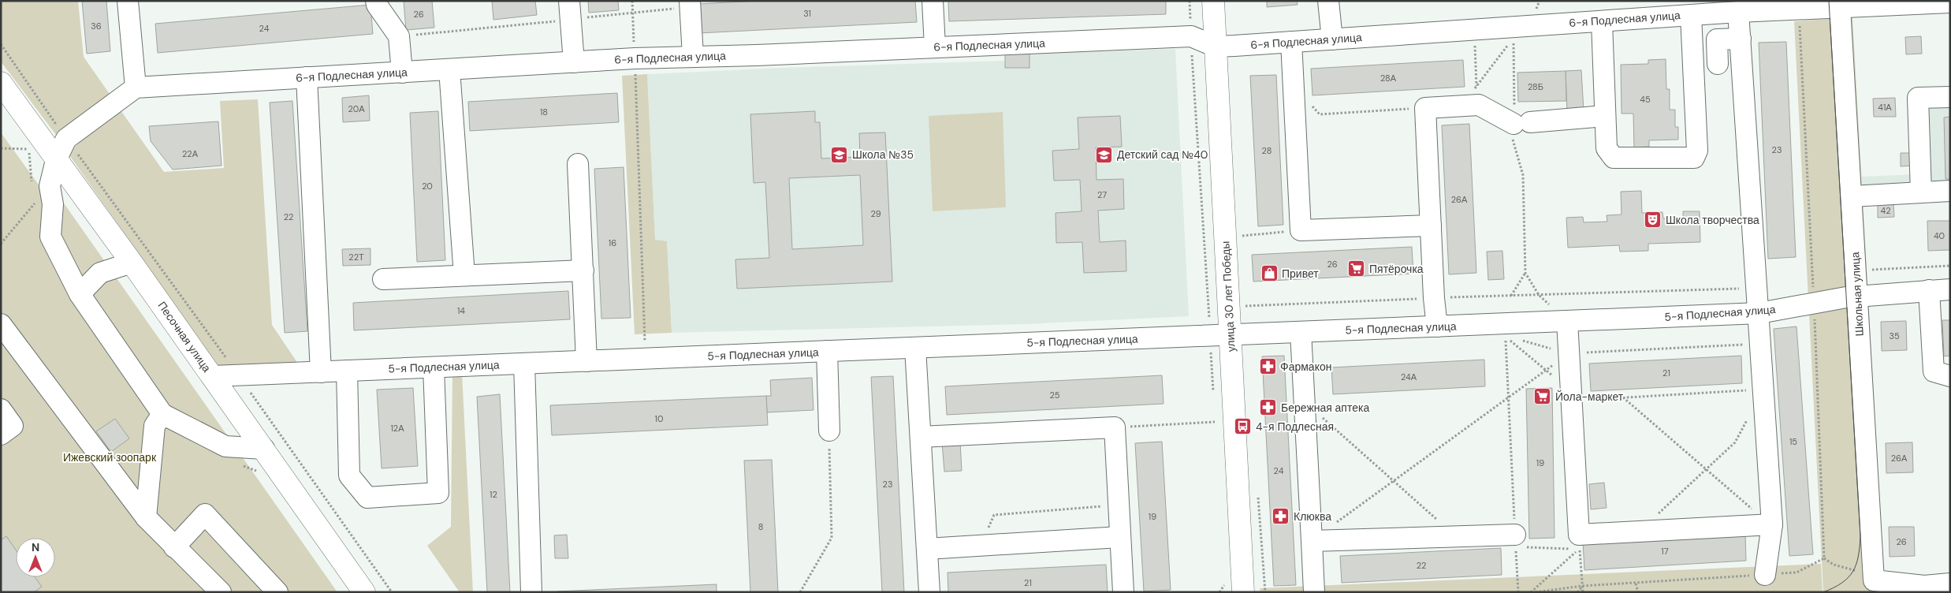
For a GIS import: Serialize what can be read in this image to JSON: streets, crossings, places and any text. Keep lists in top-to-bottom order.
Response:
{
  "streets": {
    "main road": ["улица 30 лет Победы", "Песочная улица"],
    "street": ["6-я Подлесная улица", "Школьная улица", "5-я Подлесная улица"]
  },
  "crossings": [
    ["6-я Подлесная улица", "Школьная улица"],
    ["6-я Подлесная улица", "улица 30 лет Победы"],
    ["Школьная улица", "5-я Подлесная улица"],
    ["улица 30 лет Победы", "5-я Подлесная улица"],
    ["5-я Подлесная улица", "Песочная улица"]
  ],
  "parks": ["Ижевский зоопарк"],
  "places": {
    "school or university": ["Школа №35", "Детский сад №40"],
    "theatre": ["Школа творчества"],
    "supermarket": ["Пятёрочка", "Йола-маркет"],
    "shop": ["Привет"],
    "pharmacy": ["Фармакон", "Бережная аптека", "Клюква"],
    "bus stop": ["4-я Подлесная"]
  },
  "house_numbers": [
    "31",
    "26",
    "36",
    "24",
    "28А",
    "28Б",
    "45",
    "41А",
    "20А",
    "18",
    "23",
    "28",
    "22А",
    "20",
    "27",
    "26А",
    "42",
    "29",
    "22",
    "40",
    "16",
    "22Т",
    "26",
    "14",
    "35",
    "21",
    "24А",
    "25",
    "10",
    "12А",
    "15",
    "26А",
    "19",
    "24",
    "23",
    "12",
    "19",
    "8",
    "26",
    "17",
    "22",
    "21"
  ],
  "north": "top"
}
